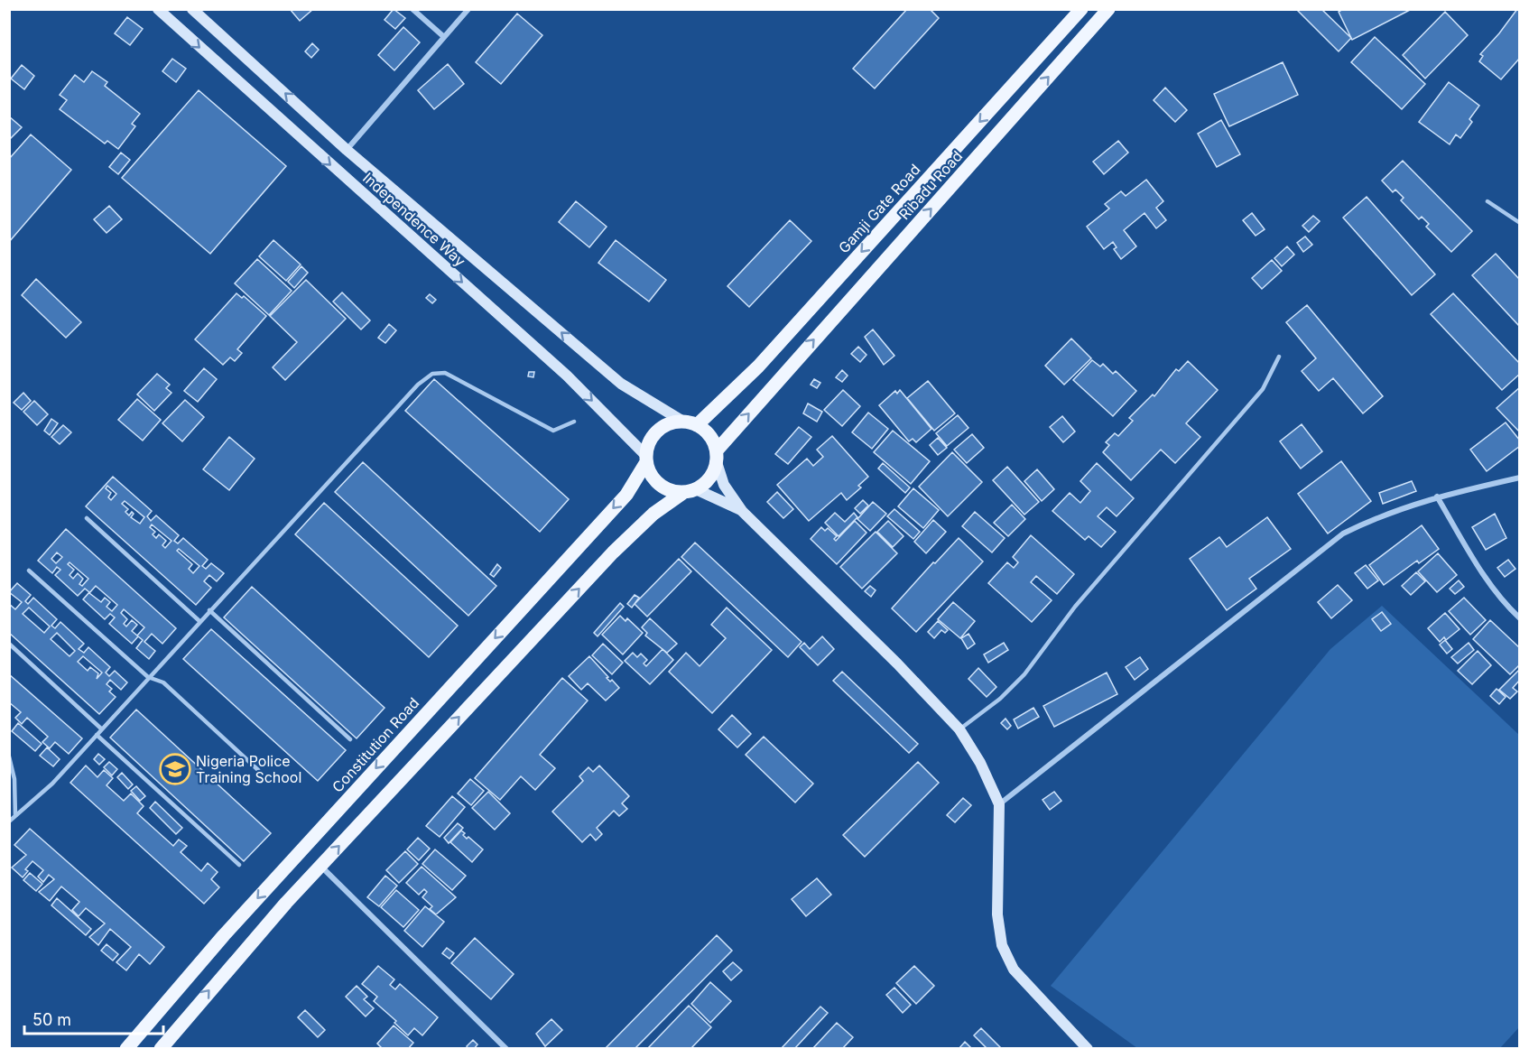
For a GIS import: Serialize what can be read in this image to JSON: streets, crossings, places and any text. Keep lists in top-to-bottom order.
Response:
{
  "streets": {
    "main road": [
      "Ribadu Road",
      "Gamji Gate Road",
      "Independence Way",
      "Constitution Road"
    ]
  },
  "crossings": [
    ["Ribadu Road", "Gamji Gate Road"],
    ["Ribadu Road", "Independence Way"],
    ["Ribadu Road", "Constitution Road"],
    ["Gamji Gate Road", "Independence Way"],
    ["Gamji Gate Road", "Constitution Road"],
    ["Independence Way", "Constitution Road"]
  ],
  "one_way": ["Ribadu Road", "Gamji Gate Road"],
  "places": {
    "school or university": ["Nigeria Police Training School"]
  },
  "scale_bar": "50 m"
}
